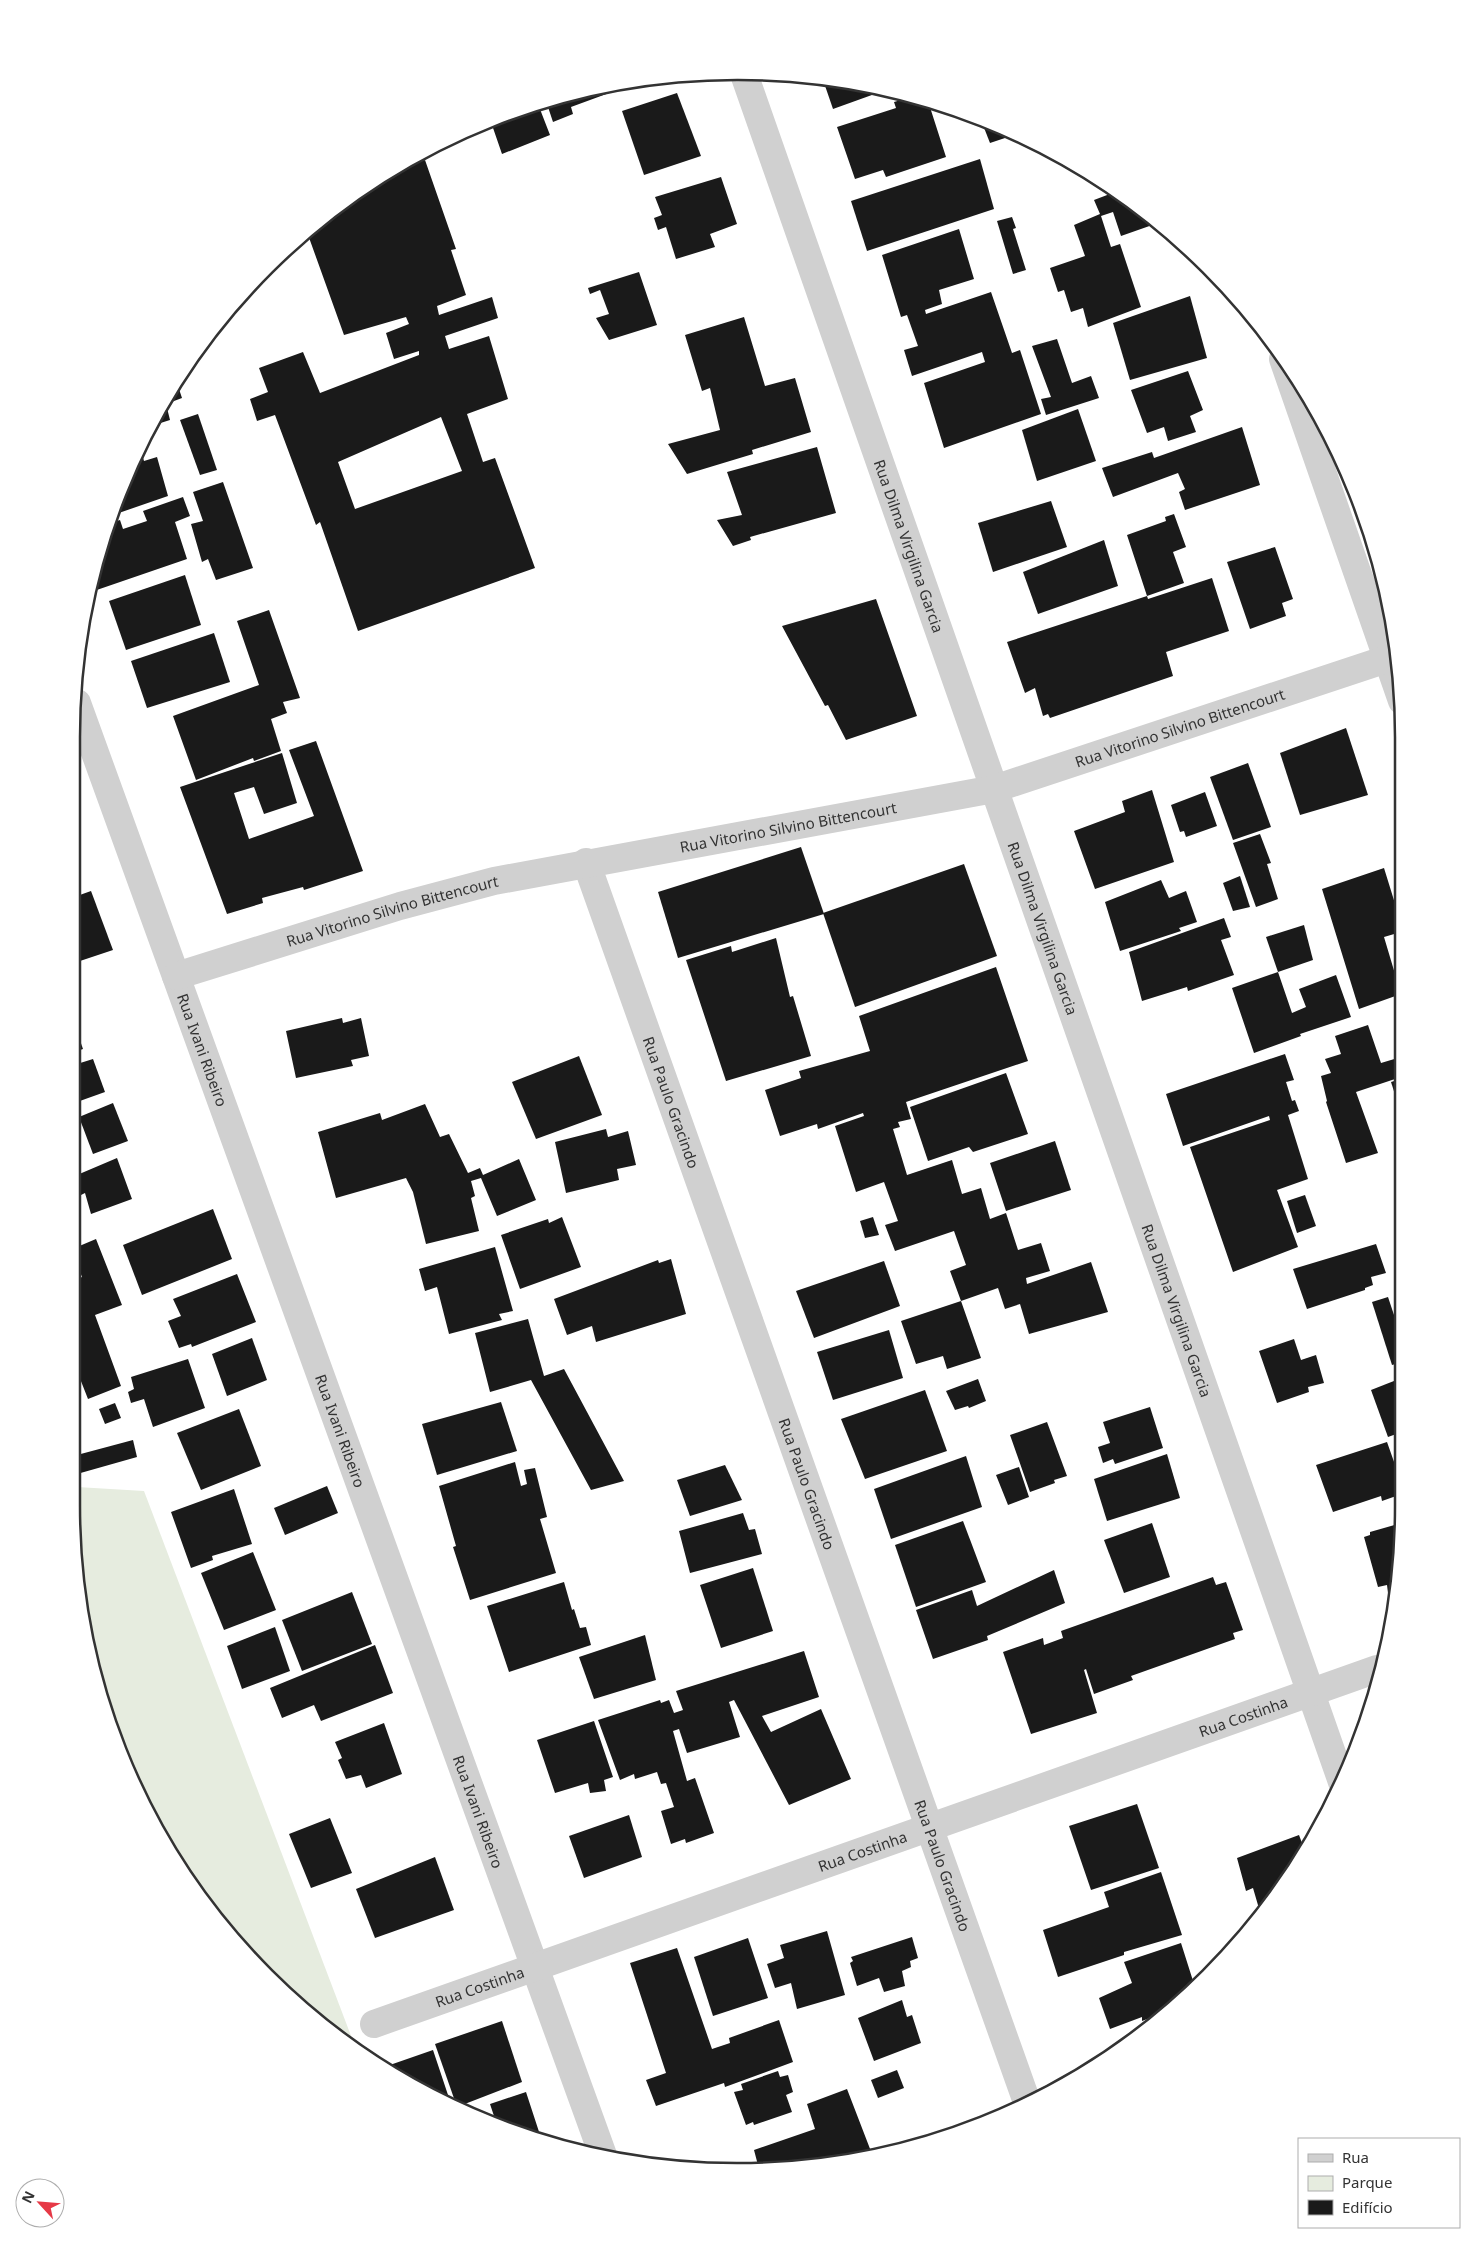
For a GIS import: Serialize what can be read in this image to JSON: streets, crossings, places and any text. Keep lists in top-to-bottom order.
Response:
{
  "streets": {
    "street": [
      "Rua Dilma Virgilina Garcia",
      "Rua Vitorino Silvino Bittencourt",
      "Rua Ivani Ribeiro",
      "Rua Paulo Gracindo",
      "Rua Costinha"
    ]
  },
  "crossings": [
    ["Rua Dilma Virgilina Garcia", "Rua Vitorino Silvino Bittencourt"],
    ["Rua Dilma Virgilina Garcia", "Rua Costinha"],
    ["Rua Vitorino Silvino Bittencourt", "Rua Ivani Ribeiro"],
    ["Rua Vitorino Silvino Bittencourt", "Rua Paulo Gracindo"],
    ["Rua Ivani Ribeiro", "Rua Costinha"],
    ["Rua Paulo Gracindo", "Rua Costinha"]
  ],
  "legend": ["Rua", "Parque", "Edifício"],
  "north": "top left"
}
